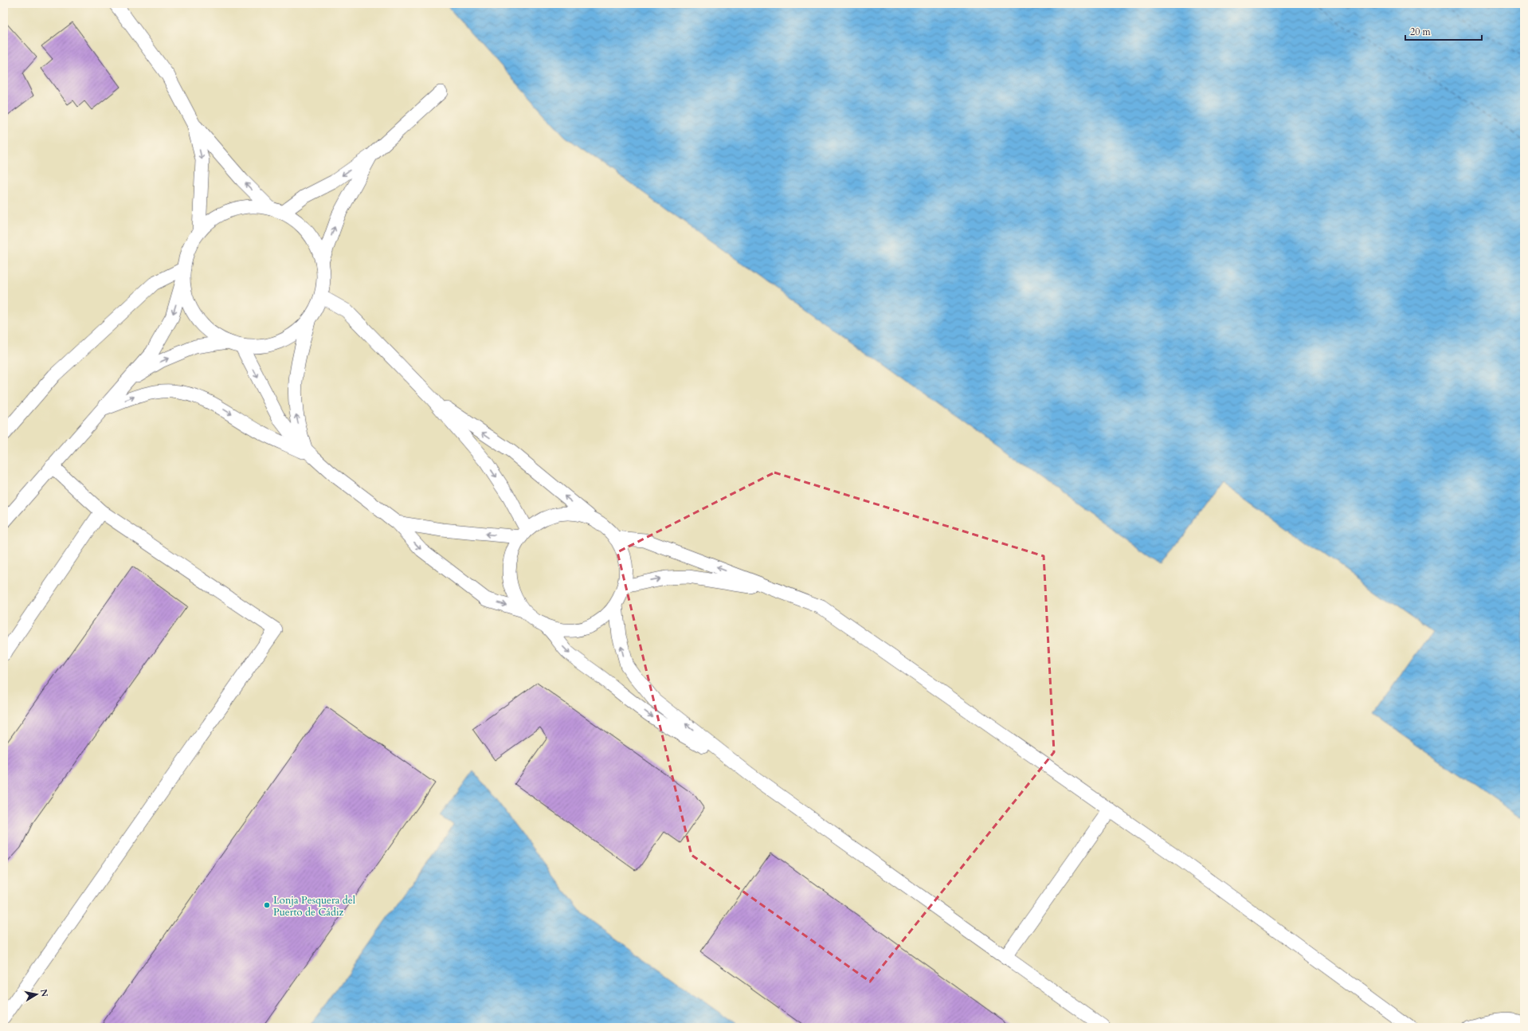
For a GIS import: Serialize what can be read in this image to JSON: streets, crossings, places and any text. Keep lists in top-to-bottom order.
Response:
{
  "places": ["Lonja Pesquera del Puerto de Cádiz"],
  "scale_bar": "20 m",
  "north": "right"
}
